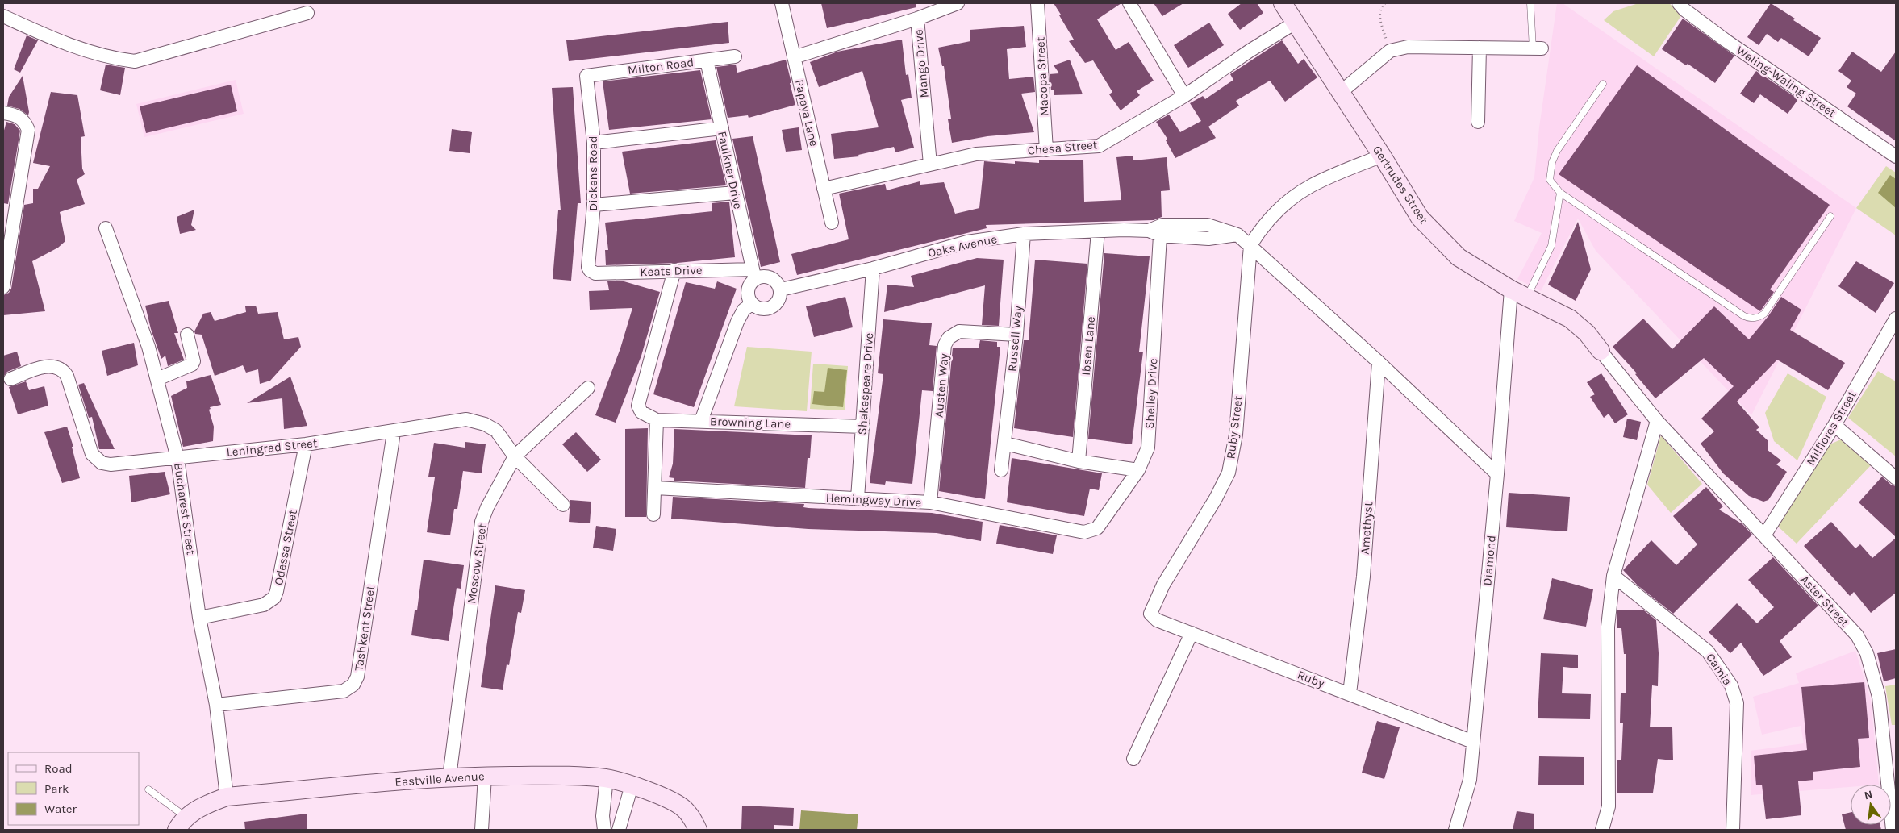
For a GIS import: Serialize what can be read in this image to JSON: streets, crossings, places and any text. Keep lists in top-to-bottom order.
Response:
{
  "streets": {
    "street": [
      "Mango Drive",
      "Milton Road",
      "Macopa Street",
      "Waling-Waling Street",
      "Papaya Lane",
      "Chesa Street",
      "Faulkner Drive",
      "Dickens Road",
      "Gertrudes Street",
      "Oaks Avenue",
      "Keats Drive",
      "Russell Way",
      "Ibsen Lane",
      "Shakespeare Drive",
      "Austen Way",
      "Shelley Drive",
      "Browning Lane",
      "Ruby Street",
      "Milflores Street",
      "Leningrad Street",
      "Hemingway Drive",
      "Bucharest Street",
      "Amethyst",
      "Odessa Street",
      "Diamond",
      "Moscow Street",
      "Aster Street",
      "Tashkent Street",
      "Camia",
      "Ruby",
      "Eastville Avenue"
    ]
  },
  "crossings": [
    ["Mango Drive", "Papaya Lane"],
    ["Mango Drive", "Chesa Street"],
    ["Milton Road", "Faulkner Drive"],
    ["Milton Road", "Dickens Road"],
    ["Macopa Street", "Chesa Street"],
    ["Papaya Lane", "Chesa Street"],
    ["Chesa Street", "Gertrudes Street"],
    ["Faulkner Drive", "Oaks Avenue"],
    ["Faulkner Drive", "Keats Drive"],
    ["Dickens Road", "Keats Drive"],
    ["Gertrudes Street", "Diamond"],
    ["Gertrudes Street", "Aster Street"],
    ["Oaks Avenue", "Keats Drive"],
    ["Oaks Avenue", "Russell Way"],
    ["Oaks Avenue", "Ibsen Lane"],
    ["Oaks Avenue", "Shakespeare Drive"],
    ["Oaks Avenue", "Shelley Drive"],
    ["Oaks Avenue", "Ruby Street"],
    ["Oaks Avenue", "Amethyst"],
    ["Oaks Avenue", "Diamond"],
    ["Russell Way", "Austen Way"],
    ["Shakespeare Drive", "Browning Lane"],
    ["Shakespeare Drive", "Hemingway Drive"],
    ["Austen Way", "Hemingway Drive"],
    ["Shelley Drive", "Hemingway Drive"],
    ["Ruby Street", "Ruby"],
    ["Milflores Street", "Aster Street"],
    ["Leningrad Street", "Bucharest Street"],
    ["Leningrad Street", "Odessa Street"],
    ["Leningrad Street", "Moscow Street"],
    ["Leningrad Street", "Tashkent Street"],
    ["Bucharest Street", "Odessa Street"],
    ["Bucharest Street", "Tashkent Street"],
    ["Bucharest Street", "Eastville Avenue"],
    ["Amethyst", "Ruby"],
    ["Diamond", "Ruby"],
    ["Moscow Street", "Eastville Avenue"]
  ],
  "legend": ["Road", "Park", "Water"],
  "north": "top"
}
